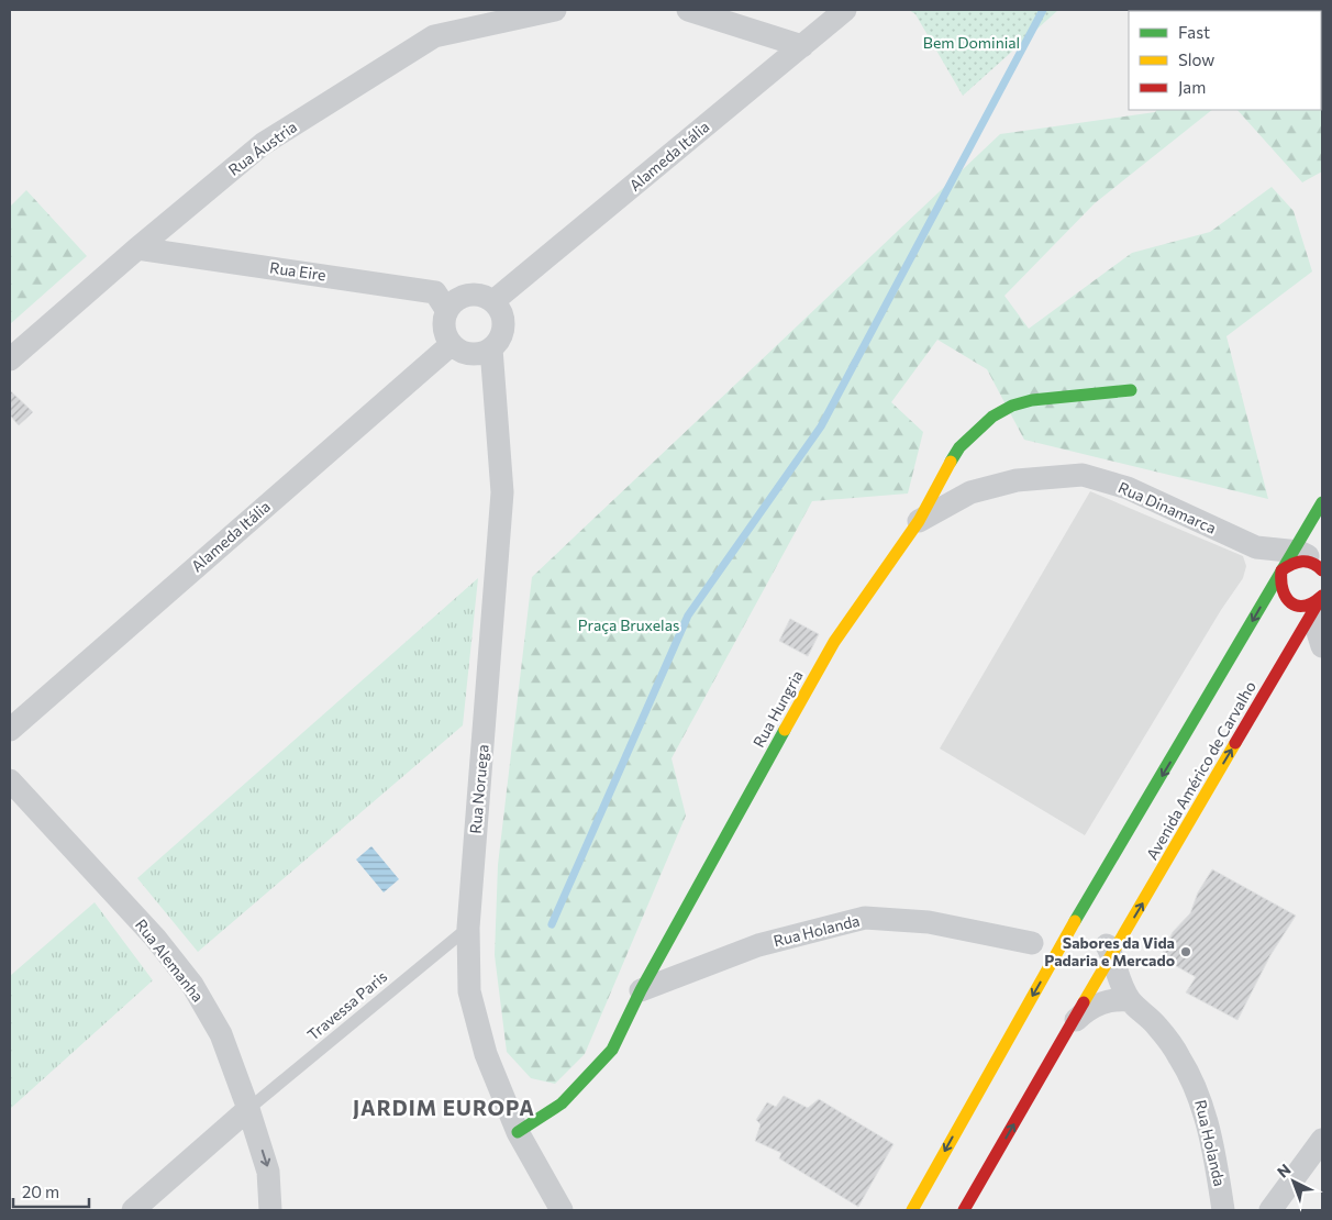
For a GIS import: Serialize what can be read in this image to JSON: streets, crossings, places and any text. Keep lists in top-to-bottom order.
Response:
{
  "streets": {
    "main road": ["Rua Hungria", "Avenida Américo de Carvalho"],
    "street": [
      "Rua Áustria",
      "Alameda Itália",
      "Rua Eire",
      "Rua Dinamarca",
      "Rua Noruega",
      "Rua Holanda",
      "Rua Alemanha"
    ],
    "lane": ["Travessa Paris"]
  },
  "crossings": [
    ["Rua Áustria", "Rua Eire"],
    ["Alameda Itália", "Rua Eire"],
    ["Alameda Itália", "Rua Noruega"],
    ["Rua Eire", "Rua Noruega"],
    ["Rua Dinamarca", "Rua Hungria"],
    ["Rua Dinamarca", "Avenida Américo de Carvalho"],
    ["Rua Hungria", "Rua Noruega"],
    ["Rua Hungria", "Rua Holanda"],
    ["Avenida Américo de Carvalho", "Rua Holanda"],
    ["Rua Noruega", "Travessa Paris"],
    ["Rua Alemanha", "Travessa Paris"]
  ],
  "districts": ["JARDIM EUROPA"],
  "parks": ["Bem Dominial", "Praça Bruxelas"],
  "places": ["Sabores da Vida Padaria e Mercado"],
  "legend": ["Fast", "Slow", "Jam"],
  "scale_bar": "20 m",
  "north": "top left"
}
